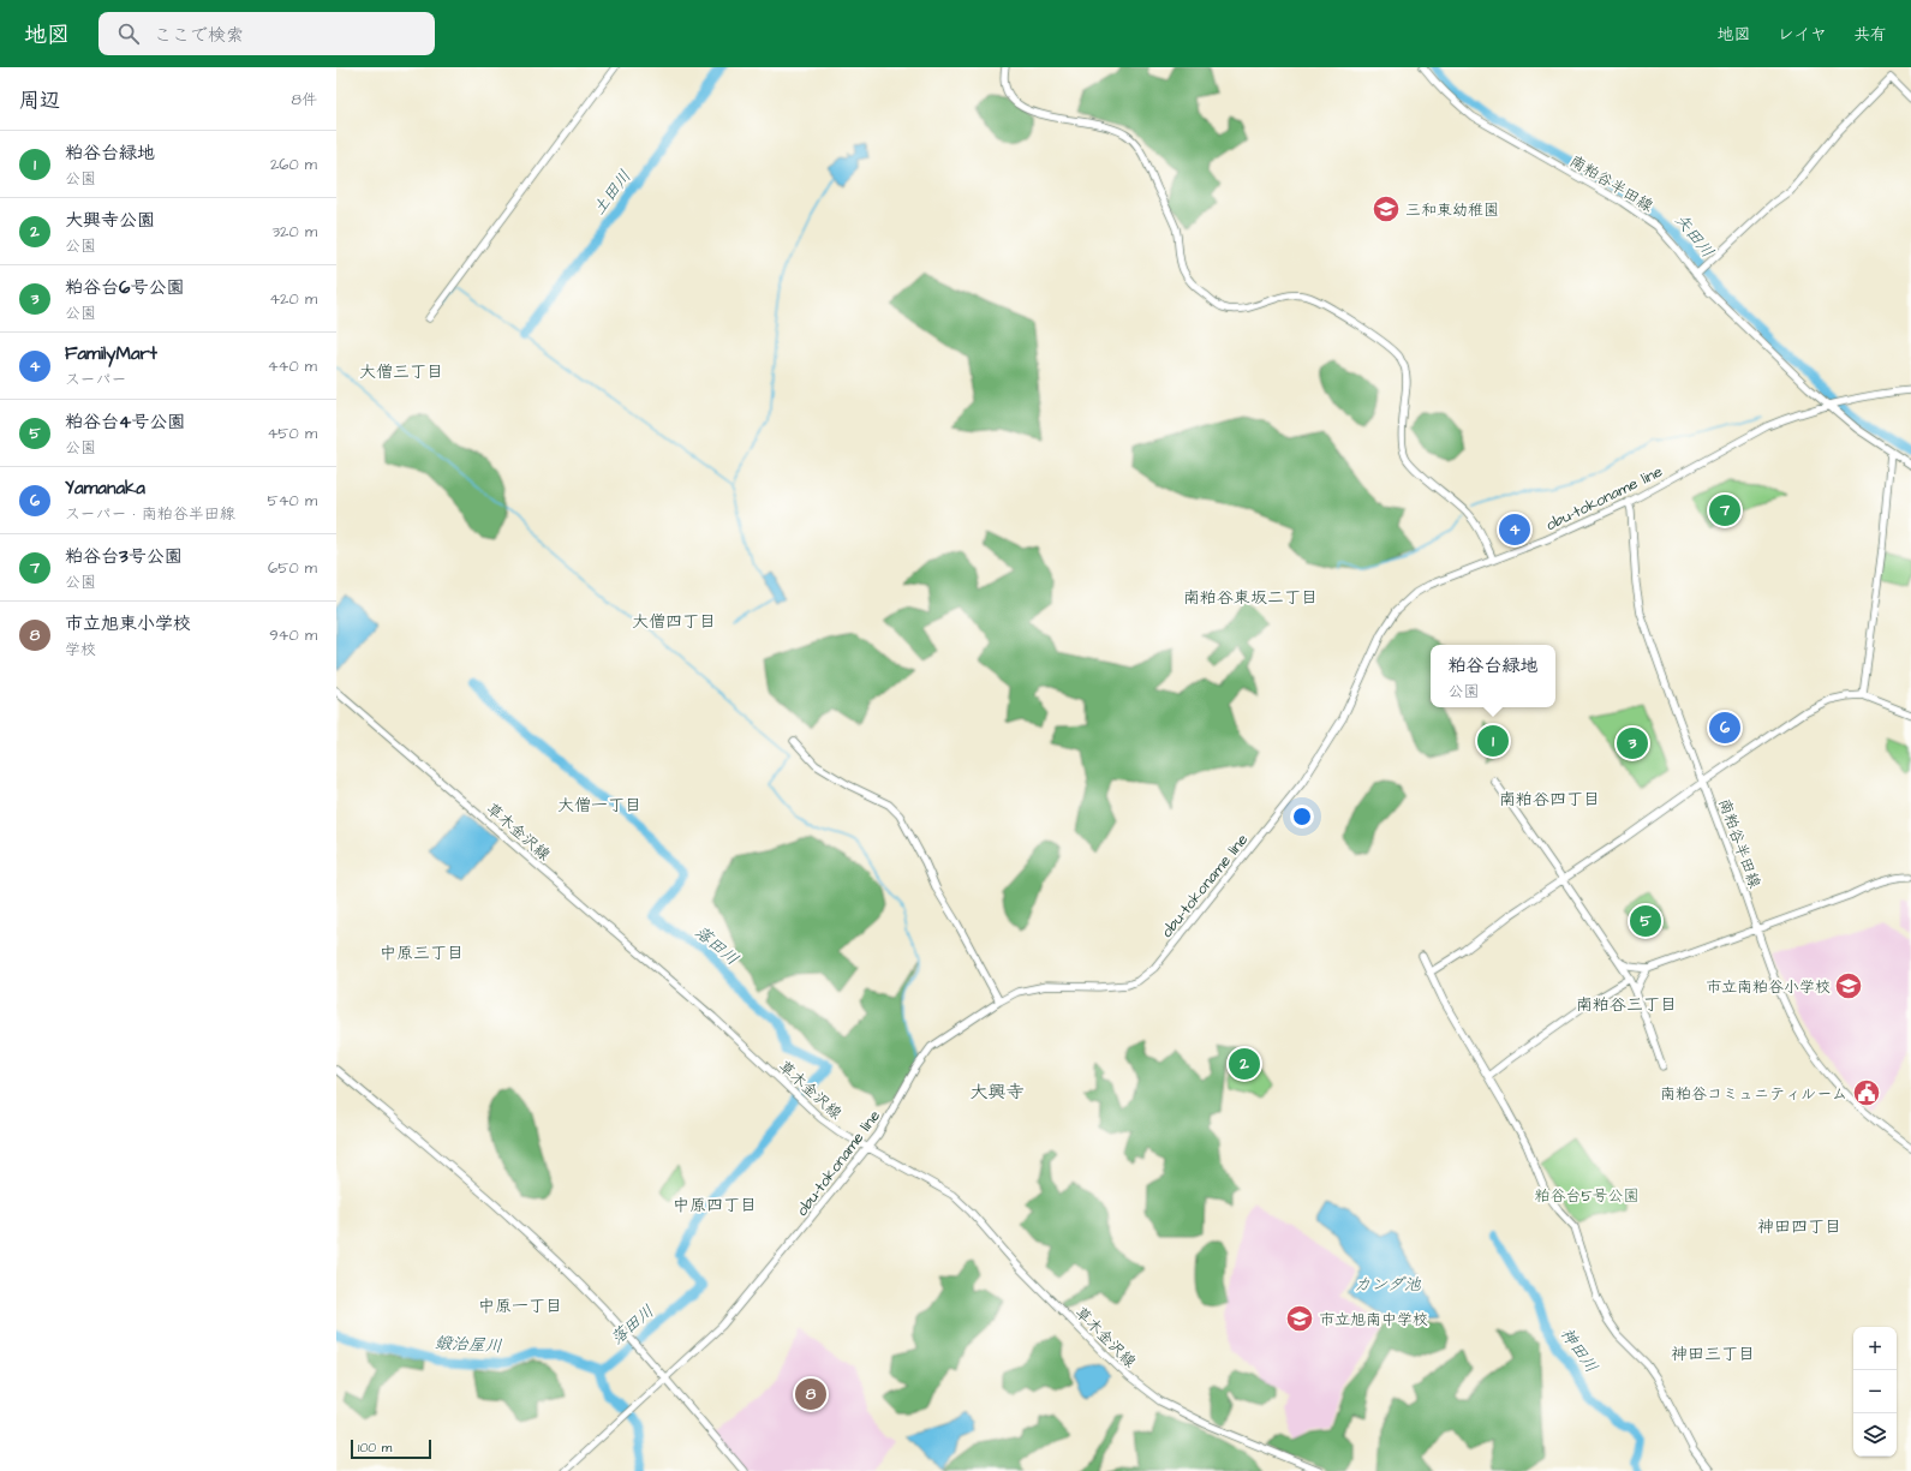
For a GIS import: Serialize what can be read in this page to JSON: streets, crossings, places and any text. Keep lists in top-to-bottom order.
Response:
{
  "streets": {
    "street": ["南粕谷半田線", "obu-tokoname line", "草木金沢線"]
  },
  "crossings": [
    ["南粕谷半田線", "obu-tokoname line"],
    ["obu-tokoname line", "草木金沢線"]
  ],
  "districts": [
    "大僧三丁目",
    "南粕谷東坂二丁目",
    "大僧四丁目",
    "南粕谷四丁目",
    "大僧一丁目",
    "中原三丁目",
    "南粕谷三丁目",
    "大興寺",
    "中原四丁目",
    "神田四丁目",
    "中原一丁目",
    "神田三丁目"
  ],
  "water": [
    "土田川",
    "矢田川",
    "落田川",
    "カンダ池",
    "鍛治屋川",
    "神田川"
  ],
  "parks": ["粕谷台5号公園"],
  "places": {
    "school or university": ["三和東幼稚園", "市立南粕谷小学校", "市立旭南中学校"],
    "public building": ["南粕谷コミュニティルーム"]
  },
  "scale_bar": "100 m",
  "page": {
    "header": "地図",
    "search": "ここで検索",
    "nav": ["地図", "レイヤ", "共有"],
    "heading": ["周辺", "8件"],
    "list": [
      {
        "mark": "1",
        "name": "粕谷台緑地",
        "note": "公園",
        "value": "260 m"
      },
      {
        "mark": "2",
        "name": "大興寺公園",
        "note": "公園",
        "value": "320 m"
      },
      {
        "mark": "3",
        "name": "粕谷台6号公園",
        "note": "公園",
        "value": "420 m"
      },
      {
        "mark": "4",
        "name": "FamilyMart",
        "note": "スーパー",
        "value": "440 m"
      },
      {
        "mark": "5",
        "name": "粕谷台4号公園",
        "note": "公園",
        "value": "450 m"
      },
      {
        "mark": "6",
        "name": "Yamanaka",
        "note": "スーパー · 南粕谷半田線",
        "value": "540 m"
      },
      {
        "mark": "7",
        "name": "粕谷台3号公園",
        "note": "公園",
        "value": "650 m"
      },
      {
        "mark": "8",
        "name": "市立旭東小学校",
        "note": "学校",
        "value": "940 m"
      }
    ],
    "pins": [
      "7",
      "4",
      "6",
      "1",
      "3",
      "5",
      "2",
      "8"
    ],
    "popup": ["粕谷台緑地", "公園"],
    "map_buttons": ["+", "−"],
    "scale": "100 m"
  }
}
